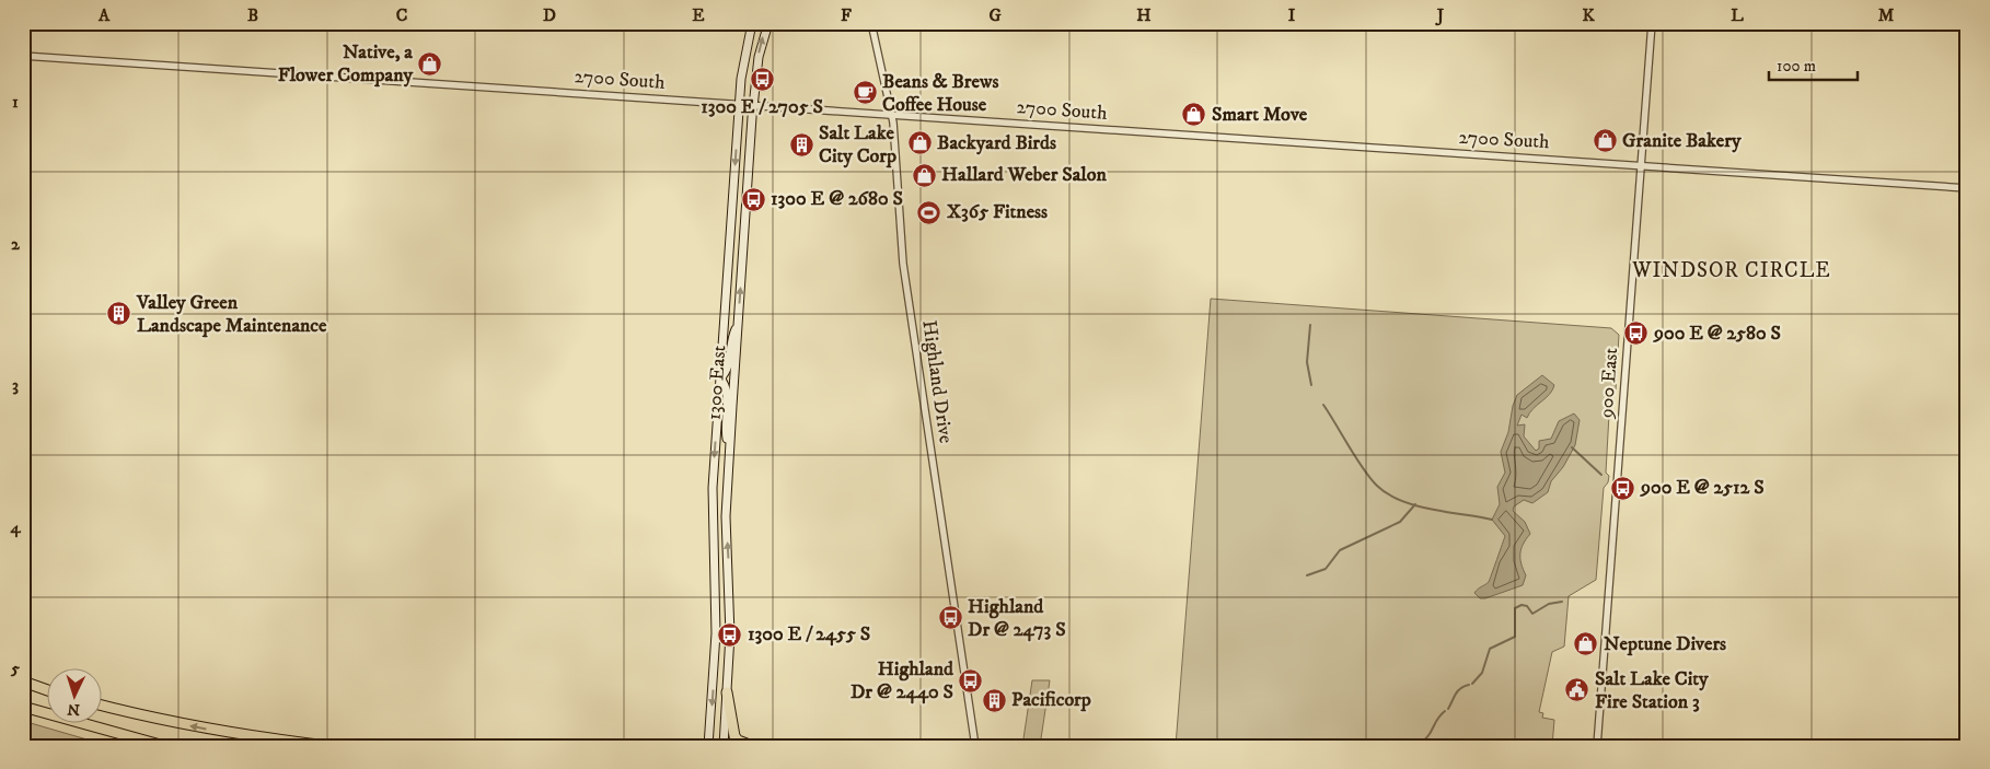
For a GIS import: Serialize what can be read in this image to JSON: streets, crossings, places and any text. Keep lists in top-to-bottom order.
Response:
{
  "streets": {
    "main road": ["1300 East"],
    "street": ["2700 South", "Highland Drive", "900 East"]
  },
  "crossings": [
    ["2700 South", "Highland Drive"],
    ["2700 South", "1300 East"],
    ["2700 South", "900 East"]
  ],
  "districts": ["WINDSOR CIRCLE"],
  "places": {
    "shop": [
      "Native, a Flower Company",
      "Smart Move",
      "Granite Bakery",
      "Backyard Birds",
      "Hallard Weber Salon",
      "Neptune Divers"
    ],
    "bus stop": [
      "1300 E / 2705 S",
      "1300 E @ 2680 S",
      "900 E @ 2580 S",
      "900 E @ 2512 S",
      "Highland Dr @ 2473 S",
      "1300 E / 2455 S",
      "Highland Dr @ 2440 S"
    ],
    "cafe": ["Beans & Brews Coffee House"],
    "building": ["Salt Lake City Corp", "Valley Green Landscape Maintenance", "Pacificorp"],
    "sports": ["X365 Fitness"],
    "public building": ["Salt Lake City Fire Station 3"]
  },
  "scale_bar": "100 m",
  "north": "bottom",
  "grid": {
    "columns": [
      "A",
      "B",
      "C",
      "D",
      "E",
      "F",
      "G",
      "H",
      "I",
      "J",
      "K",
      "L",
      "M"
    ],
    "rows": [
      "1",
      "2",
      "3",
      "4",
      "5"
    ]
  }
}
